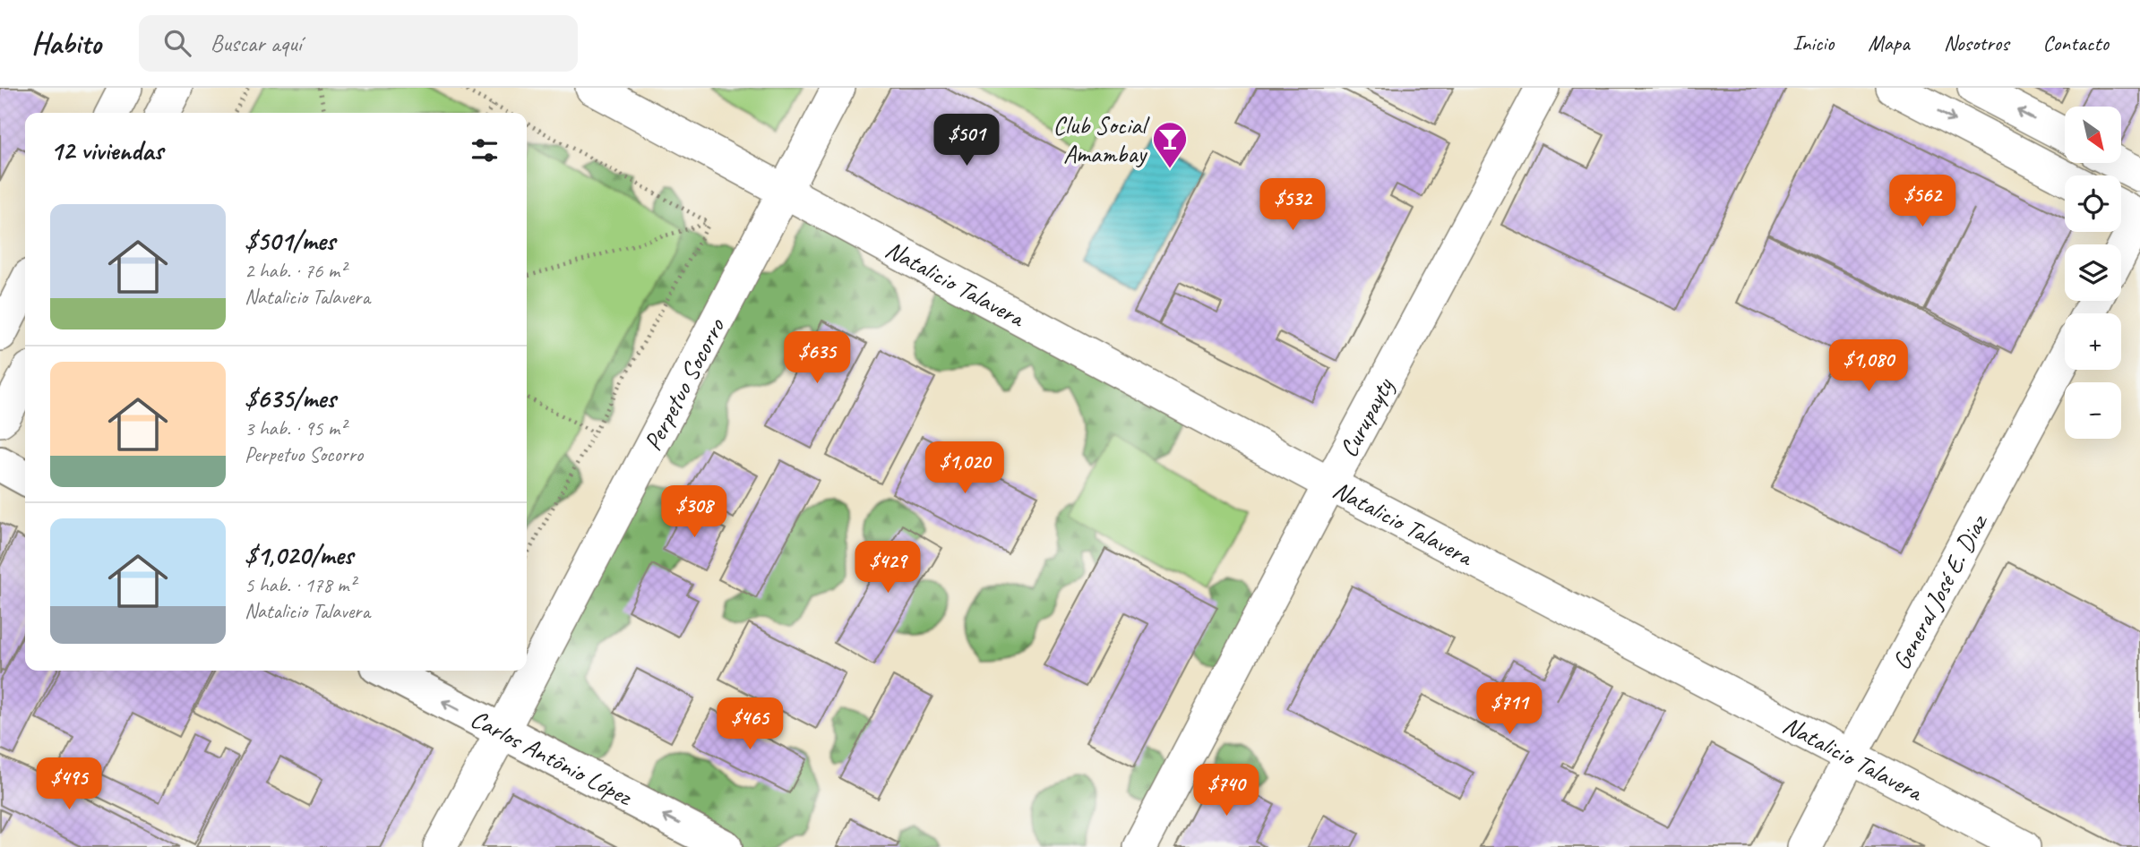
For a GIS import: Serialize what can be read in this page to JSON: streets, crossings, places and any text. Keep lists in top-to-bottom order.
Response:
{
  "streets": {
    "street": [
      "Natalicio Talavera",
      "Perpetuo Socorro",
      "Curupayty",
      "General José E. Diaz",
      "Carlos Antônio López"
    ]
  },
  "crossings": [
    ["Natalicio Talavera", "Perpetuo Socorro"],
    ["Natalicio Talavera", "Curupayty"],
    ["Natalicio Talavera", "General José E. Diaz"],
    ["Perpetuo Socorro", "Carlos Antônio López"]
  ],
  "one_way": ["Carlos Antônio López"],
  "places": {
    "bar": ["Club Social Amambay"]
  },
  "north": "bottom right",
  "page": {
    "header": "Habito",
    "search": "Buscar aquí",
    "nav": [
      "Inicio",
      "Mapa",
      "Nosotros",
      "Contacto"
    ],
    "map_buttons": ["+", "−"],
    "heading": "12 viviendas",
    "price": [
      "$501",
      "$562",
      "$532",
      "$635",
      "$1,080",
      "$1,020",
      "$308",
      "$429",
      "$711",
      "$465",
      "$495",
      "$740"
    ],
    "list": [
      {
        "name": "$501/mes",
        "note": "2 hab. · 76 m² · Natalicio Talavera"
      },
      {
        "name": "$635/mes",
        "note": "3 hab. · 95 m² · Perpetuo Socorro"
      },
      {
        "name": "$1,020/mes",
        "note": "5 hab. · 178 m² · Natalicio Talavera"
      }
    ]
  }
}
